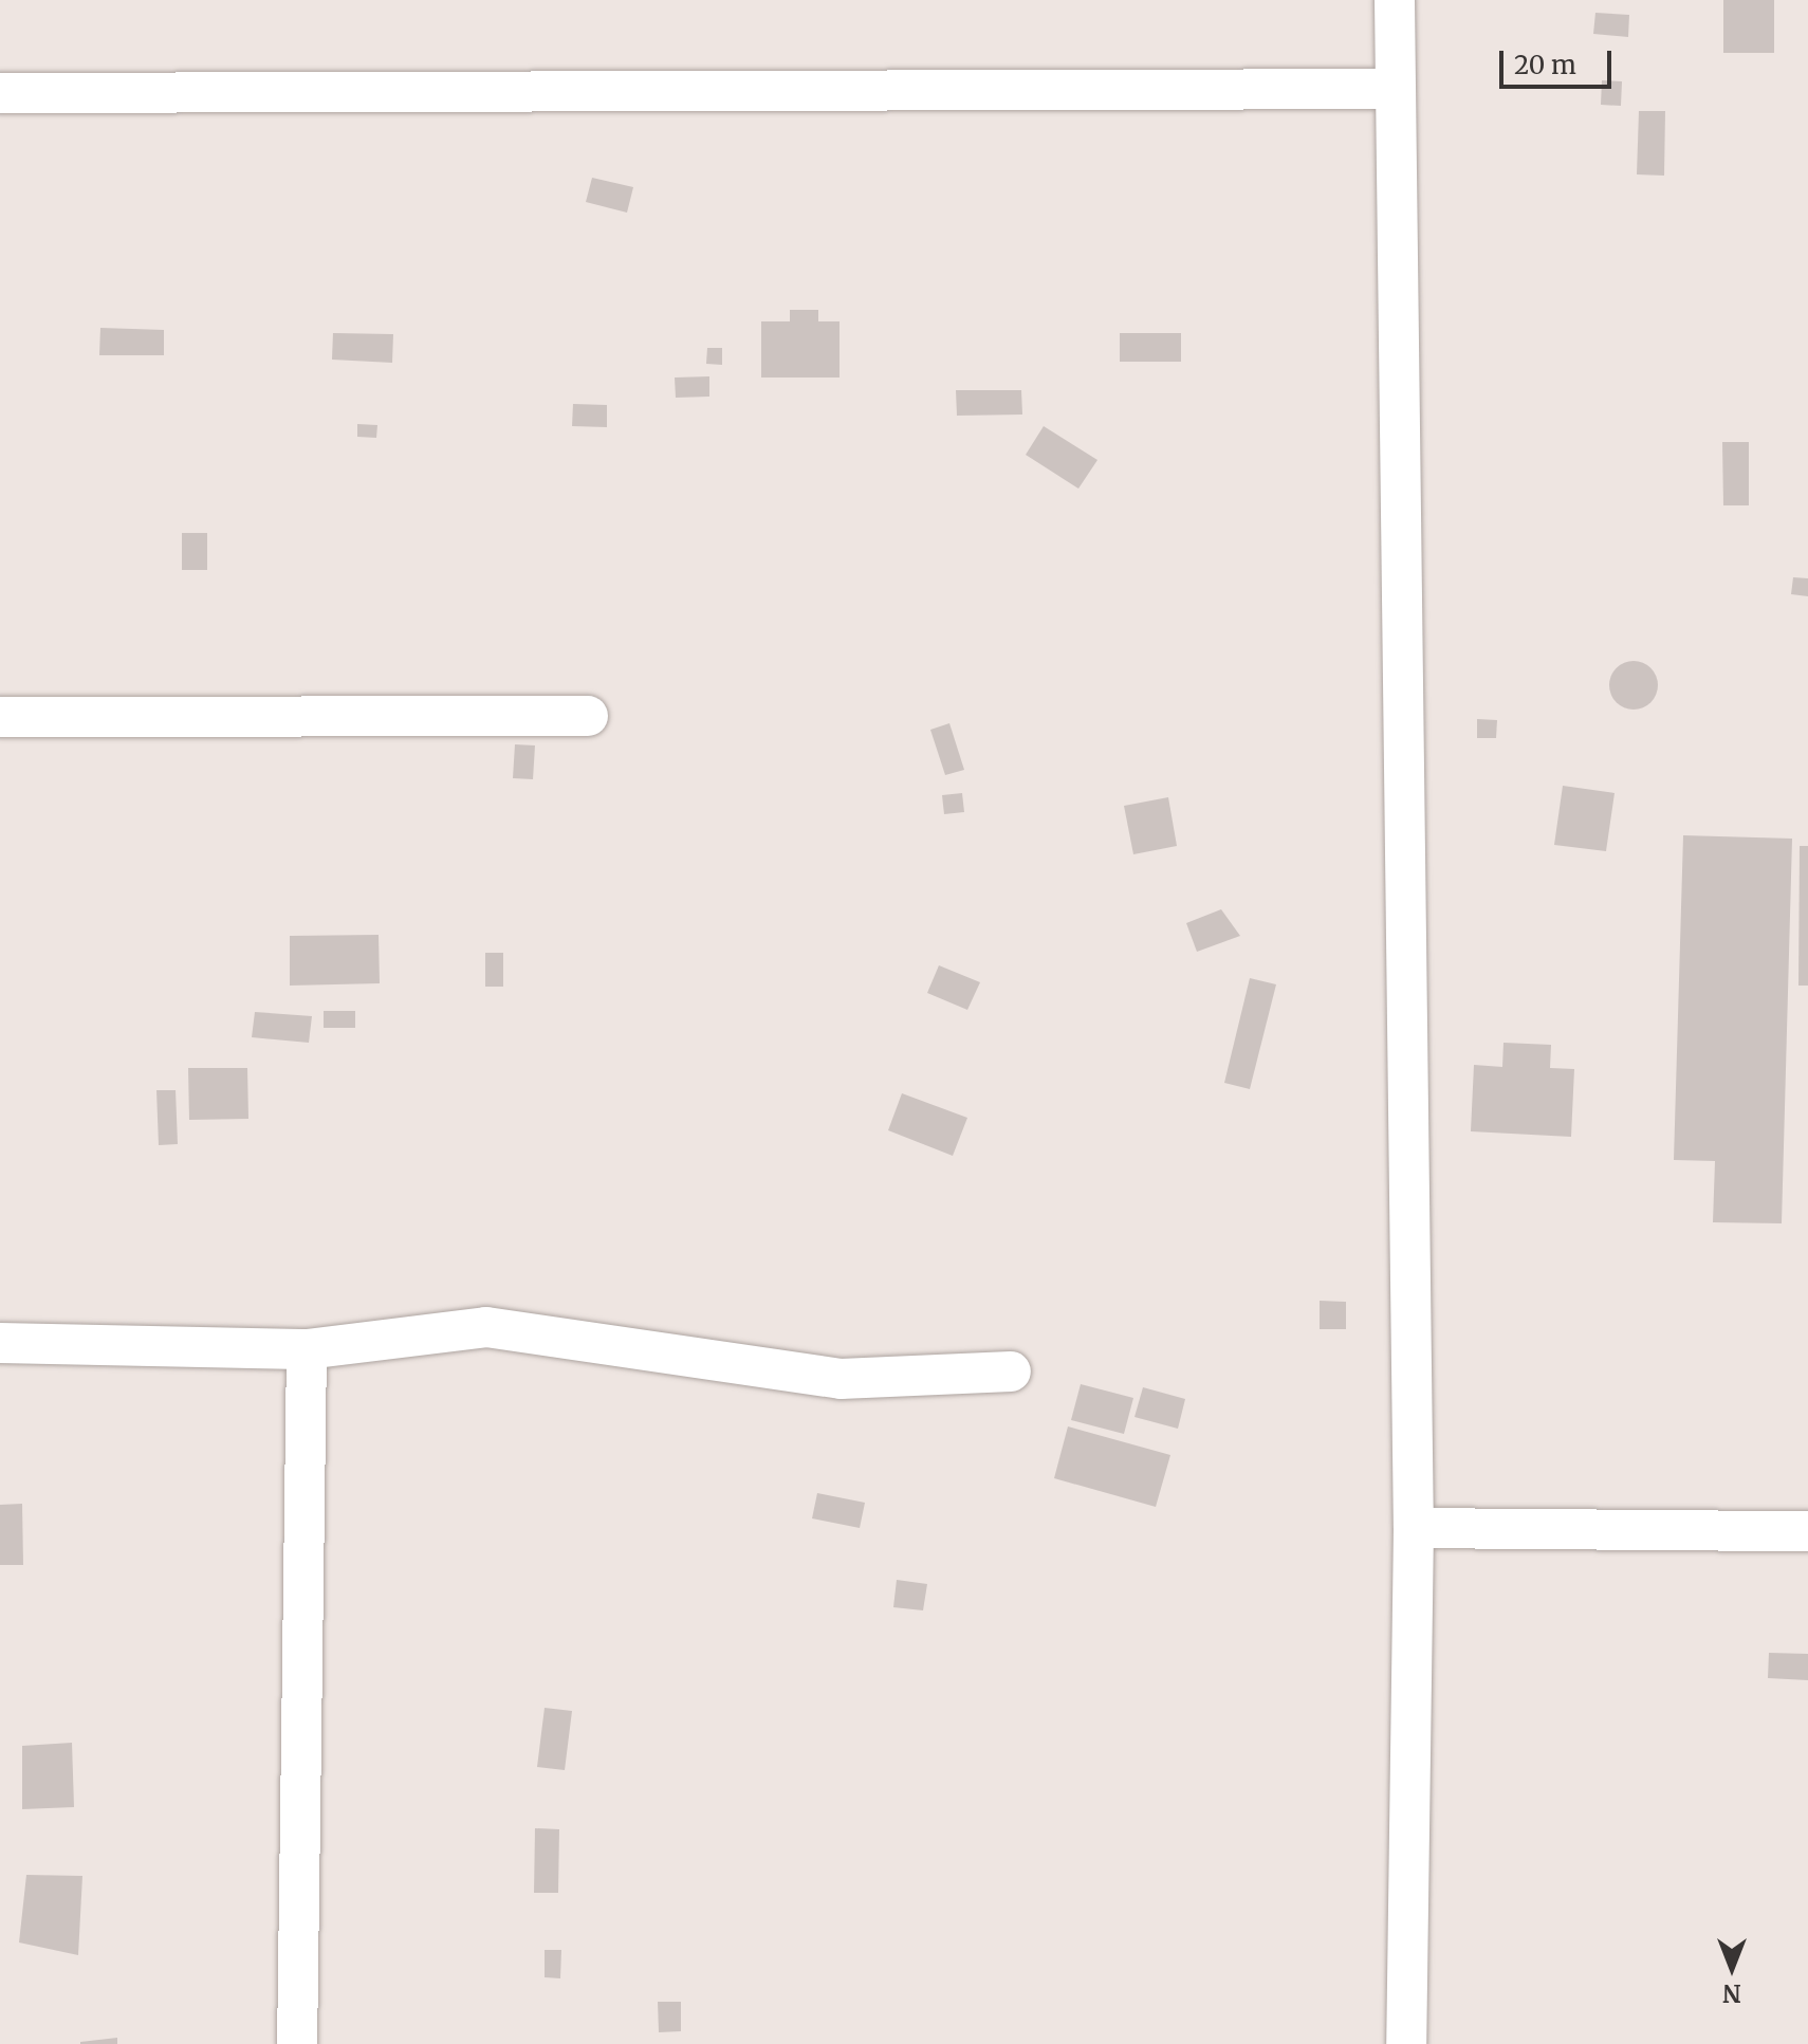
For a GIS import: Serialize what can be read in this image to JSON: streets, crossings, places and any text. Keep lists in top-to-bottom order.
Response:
{
  "scale_bar": "20 m",
  "north": "bottom"
}
